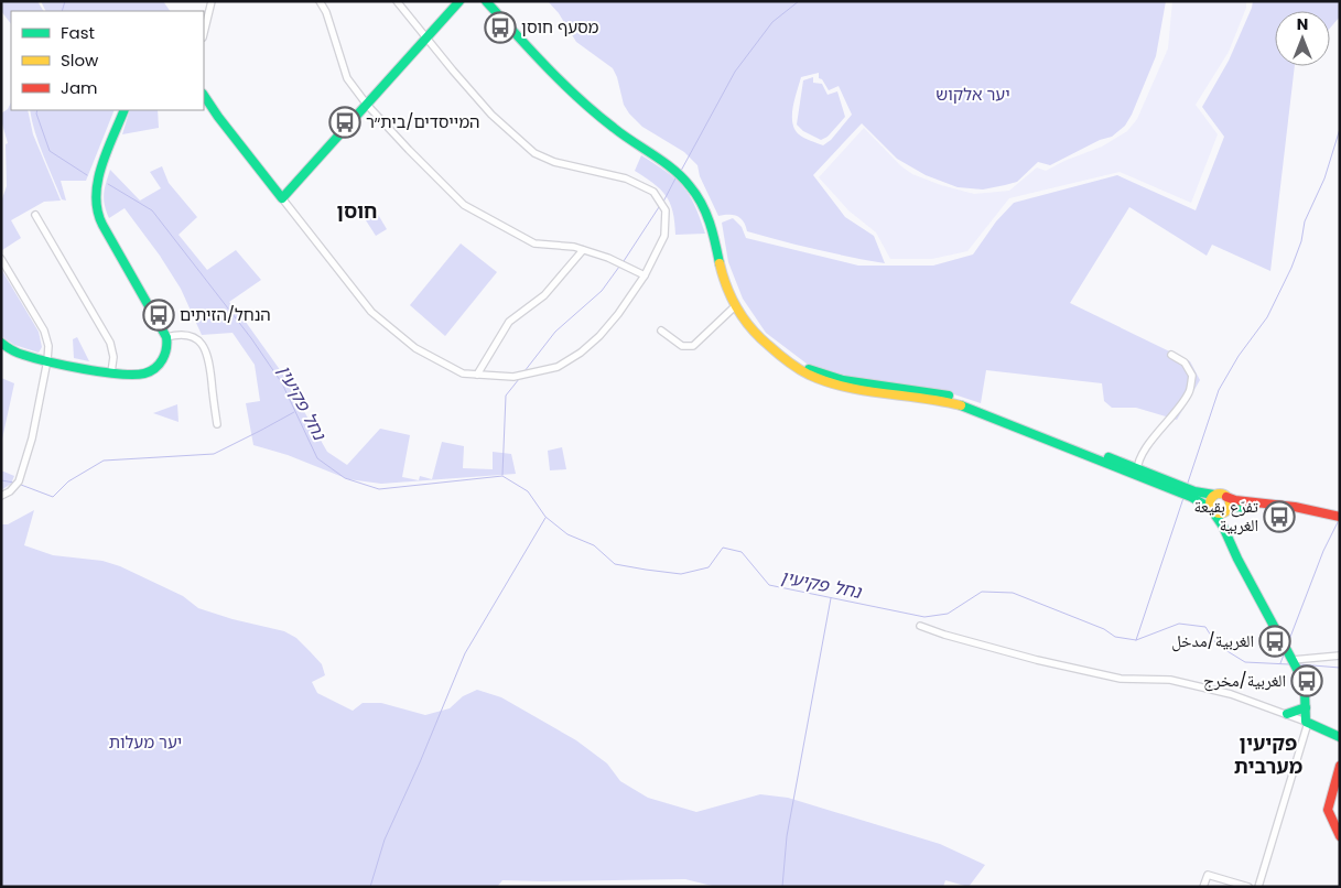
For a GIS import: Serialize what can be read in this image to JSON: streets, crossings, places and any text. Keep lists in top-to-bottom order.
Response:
{
  "districts": ["חוסן", "פקיעין מערבית"],
  "water": ["נחל פקיעין"],
  "parks": ["יער אלקוש", "יער מעלות"],
  "places": {
    "bus stop": [
      "מסעף חוסן",
      "המייסדים/בית״ר",
      "הנחל/הזיתים",
      "تفرّع بقيعة الغربية",
      "الغربية/مدخل",
      "الغربية/مخرج"
    ]
  },
  "legend": ["Fast", "Slow", "Jam"],
  "north": "top"
}
